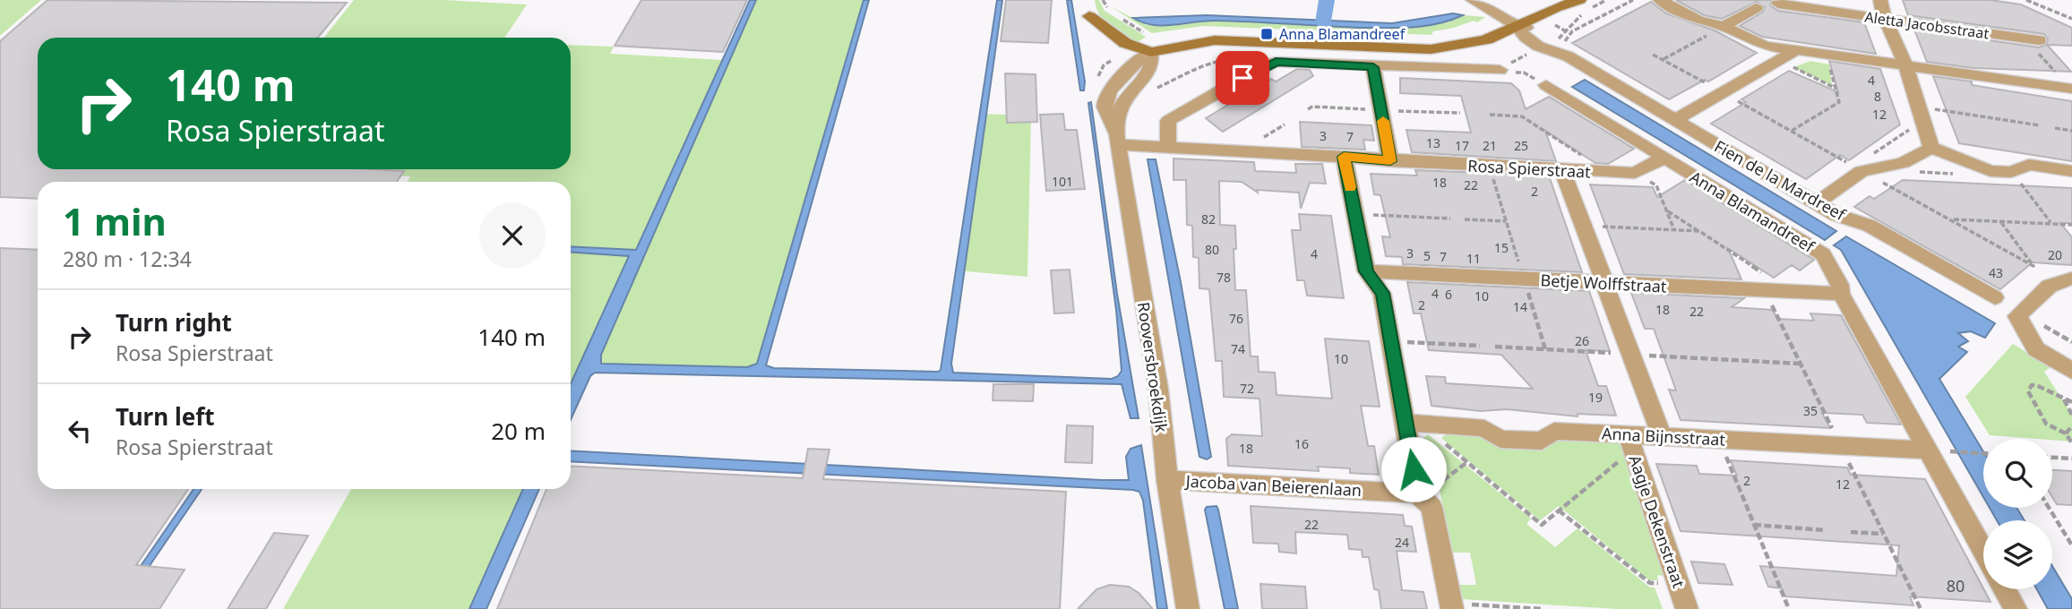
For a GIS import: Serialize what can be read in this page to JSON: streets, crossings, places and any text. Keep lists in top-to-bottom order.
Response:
{
  "streets": {
    "street": [
      "Aletta Jacobsstraat",
      "Rosa Spierstraat",
      "Fien de la Mardreef",
      "Anna Blamandreef",
      "Betje Wolffstraat",
      "Rooversbroekdijk",
      "Anna Bijnsstraat",
      "Jacoba van Beierenlaan",
      "Aagje Dekenstraat"
    ]
  },
  "crossings": [
    ["Rosa Spierstraat", "Anna Blamandreef"],
    ["Rosa Spierstraat", "Rooversbroekdijk"],
    ["Anna Blamandreef", "Betje Wolffstraat"],
    ["Anna Blamandreef", "Anna Bijnsstraat"],
    ["Rooversbroekdijk", "Jacoba van Beierenlaan"],
    ["Anna Bijnsstraat", "Aagje Dekenstraat"]
  ],
  "places": {
    "transit": ["Anna Blamandreef"]
  },
  "house_numbers": [
    "4",
    "8",
    "12",
    "3",
    "7",
    "13",
    "17",
    "21",
    "25",
    "101",
    "18",
    "22",
    "2",
    "82",
    "15",
    "80",
    "3",
    "4",
    "20",
    "5",
    "7",
    "11",
    "43",
    "78",
    "4",
    "6",
    "10",
    "2",
    "14",
    "18",
    "22",
    "76",
    "26",
    "74",
    "10",
    "72",
    "19",
    "35",
    "16",
    "18",
    "2",
    "12",
    "22",
    "24",
    "80"
  ],
  "page": {
    "turn": ["140 m", "Rosa Spierstraat"],
    "heading": ["1 min", "280 m · 12:34"],
    "list": [
      {
        "name": "Turn right",
        "note": "Rosa Spierstraat",
        "value": "140 m"
      },
      {
        "name": "Turn left",
        "note": "Rosa Spierstraat",
        "value": "20 m"
      }
    ]
  }
}
